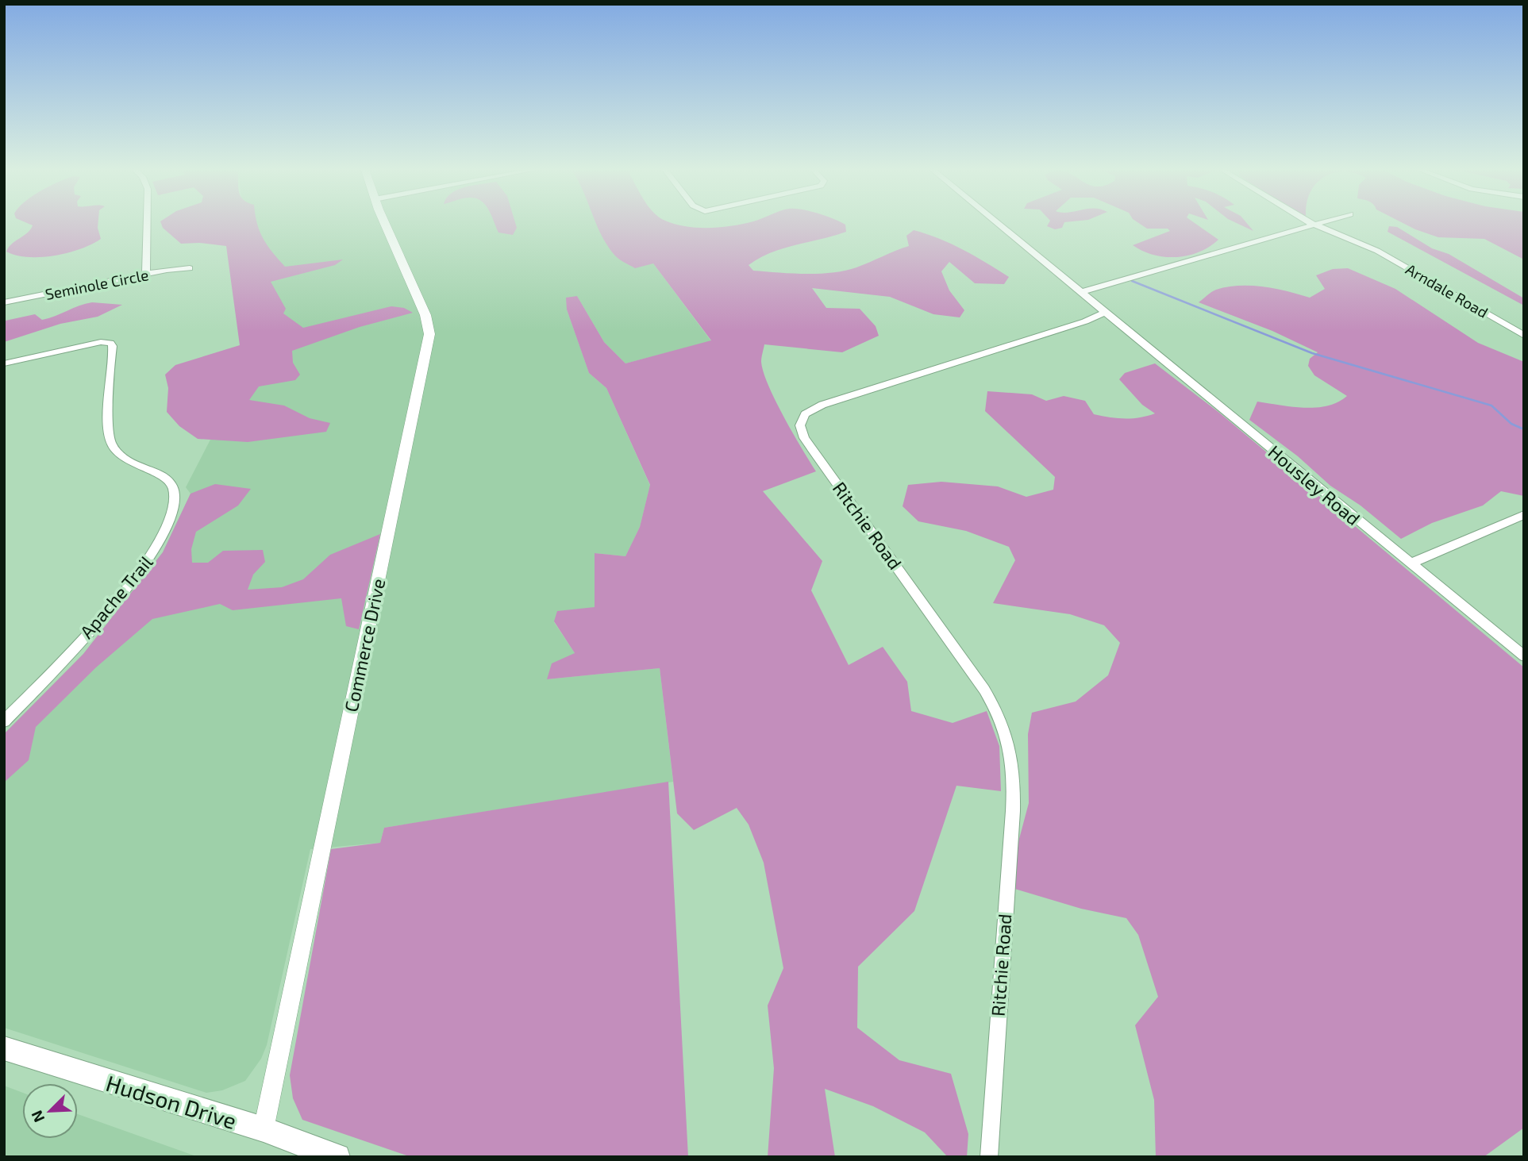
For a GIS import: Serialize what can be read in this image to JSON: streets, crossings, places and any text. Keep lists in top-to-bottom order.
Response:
{
  "streets": {
    "main road": ["Hudson Drive"],
    "street": [
      "Seminole Circle",
      "Arndale Road",
      "Housley Road",
      "Ritchie Road",
      "Apache Trail",
      "Commerce Drive"
    ]
  },
  "crossings": [
    ["Housley Road", "Ritchie Road"],
    ["Commerce Drive", "Hudson Drive"]
  ],
  "north": "bottom left"
}
